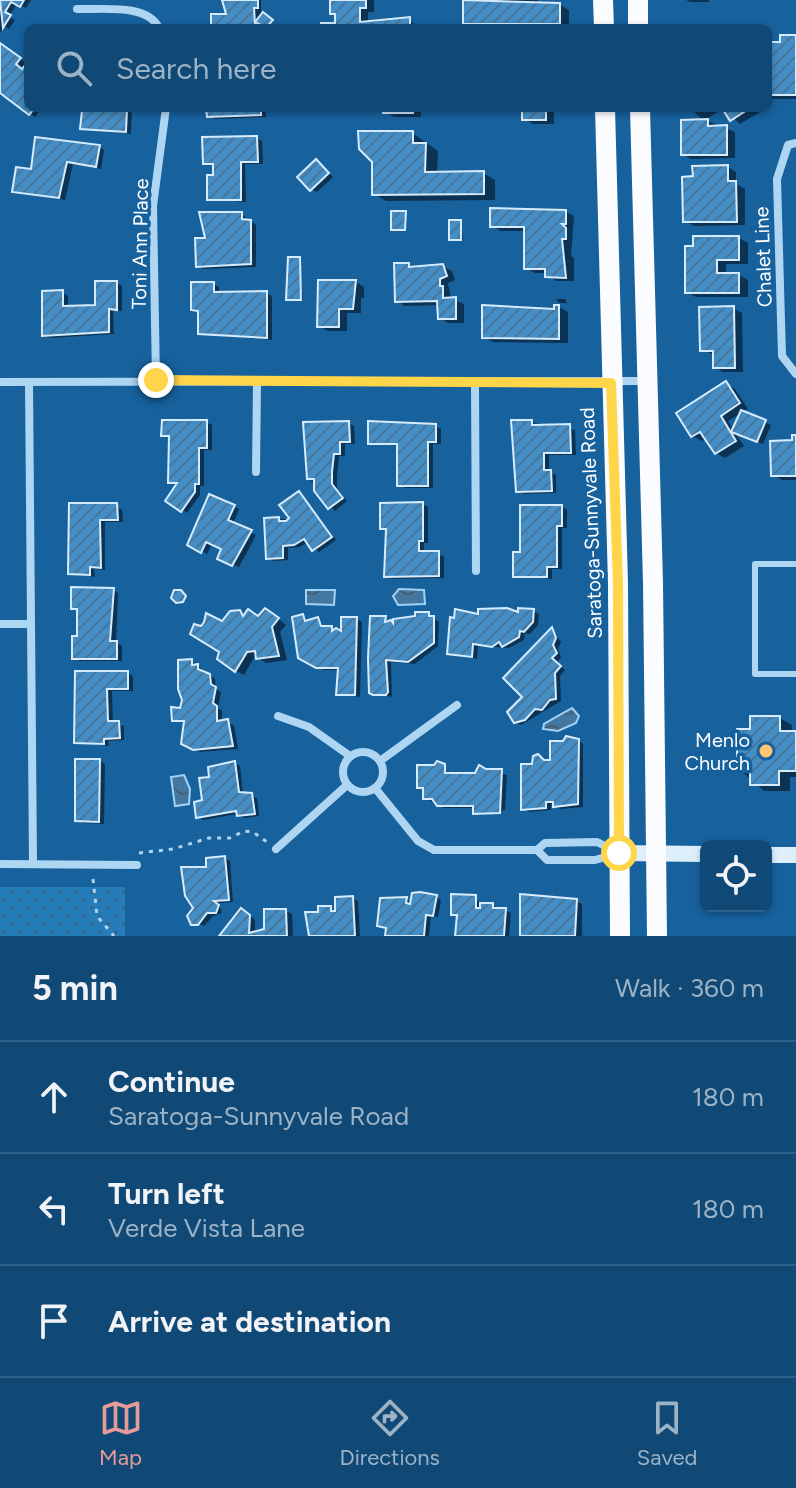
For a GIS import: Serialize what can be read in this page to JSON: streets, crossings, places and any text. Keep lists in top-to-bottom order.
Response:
{
  "streets": {
    "main road": ["Saratoga-Sunnyvale Road"],
    "street": ["Toni Ann Place", "Chalet Line"]
  },
  "places": ["Menlo Church"],
  "page": {
    "search": "Search here",
    "heading": ["5 min", "Walk · 360 m"],
    "list": [
      ["Continue", "Saratoga-Sunnyvale Road", "180 m"],
      ["Turn left", "Verde Vista Lane", "180 m"],
      "Arrive at destination"
    ],
    "nav": ["Map", "Directions", "Saved"]
  }
}
